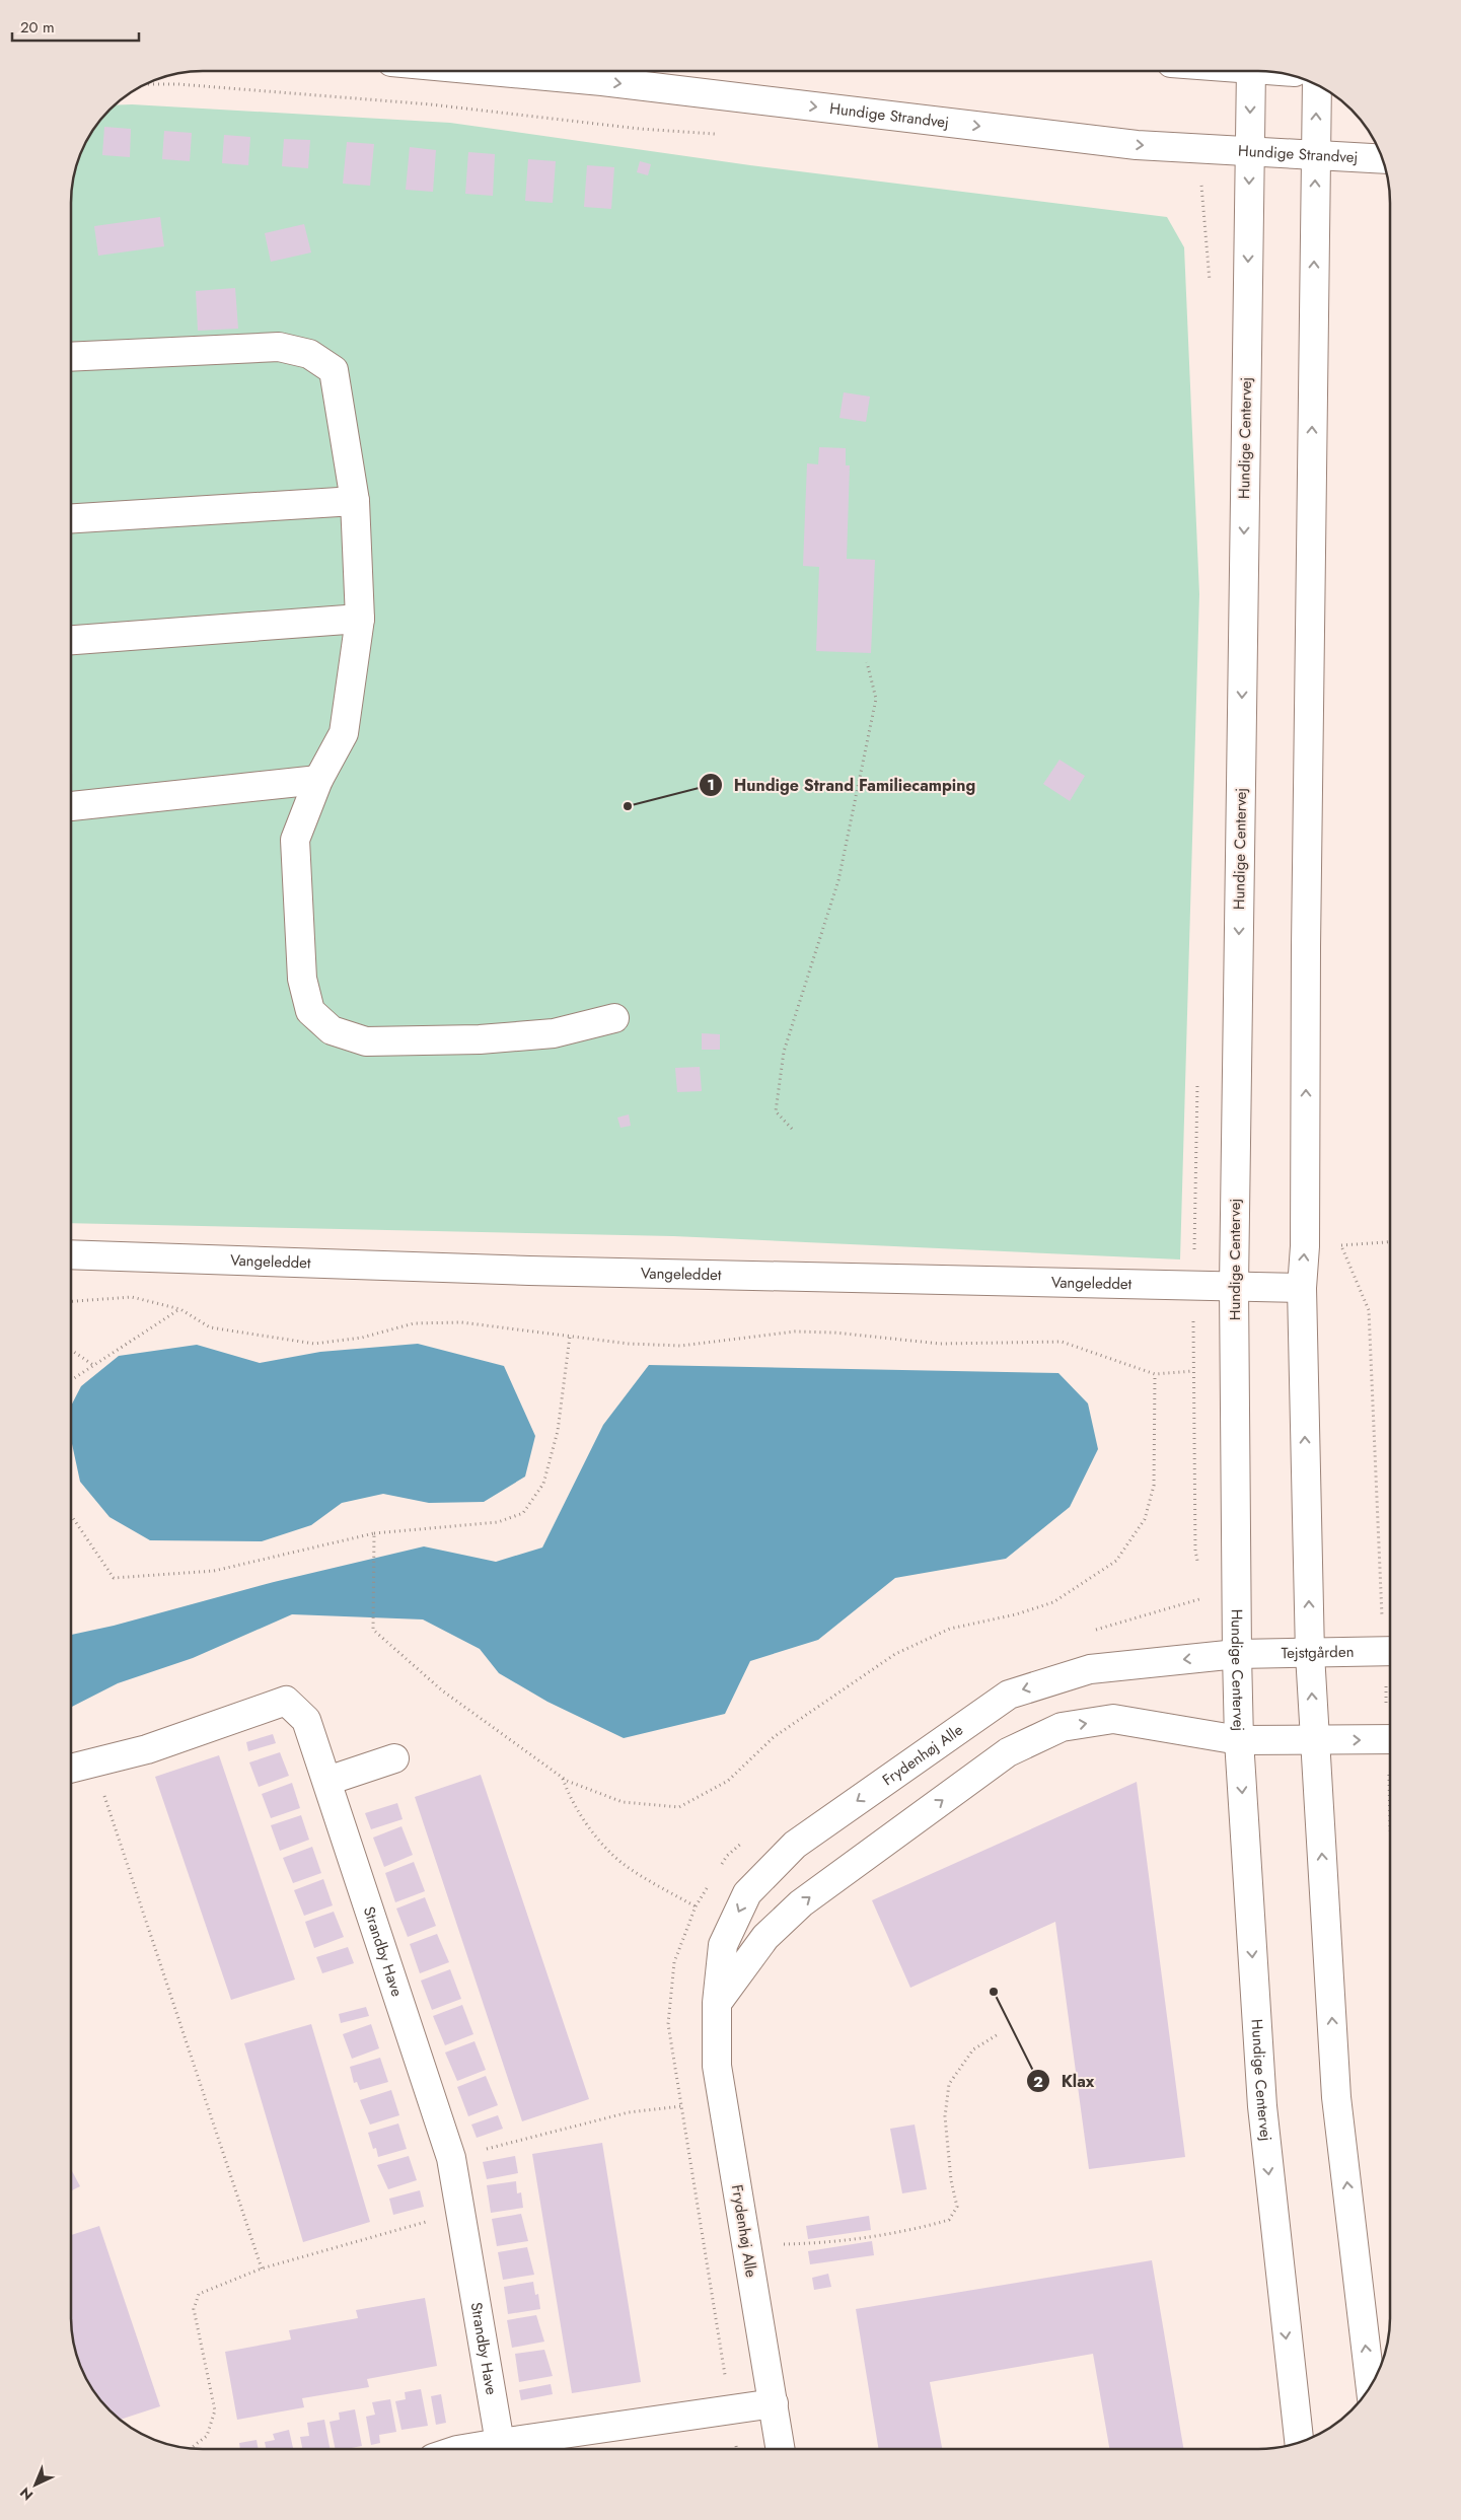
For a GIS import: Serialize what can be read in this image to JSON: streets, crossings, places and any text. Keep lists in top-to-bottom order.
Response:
{
  "streets": {
    "street": [
      "Hundige Strandvej",
      "Hundige Centervej",
      "Vangeleddet",
      "Tejstgården",
      "Frydenhøj Alle",
      "Strandby Have"
    ]
  },
  "crossings": [
    ["Hundige Strandvej", "Hundige Centervej"],
    ["Hundige Centervej", "Vangeleddet"],
    ["Hundige Centervej", "Tejstgården"],
    ["Hundige Centervej", "Frydenhøj Alle"],
    ["Tejstgården", "Frydenhøj Alle"]
  ],
  "one_way": ["Hundige Strandvej"],
  "places": ["Hundige Strand Familiecamping", "Klax"],
  "scale_bar": "20 m",
  "north": "bottom left"
}
